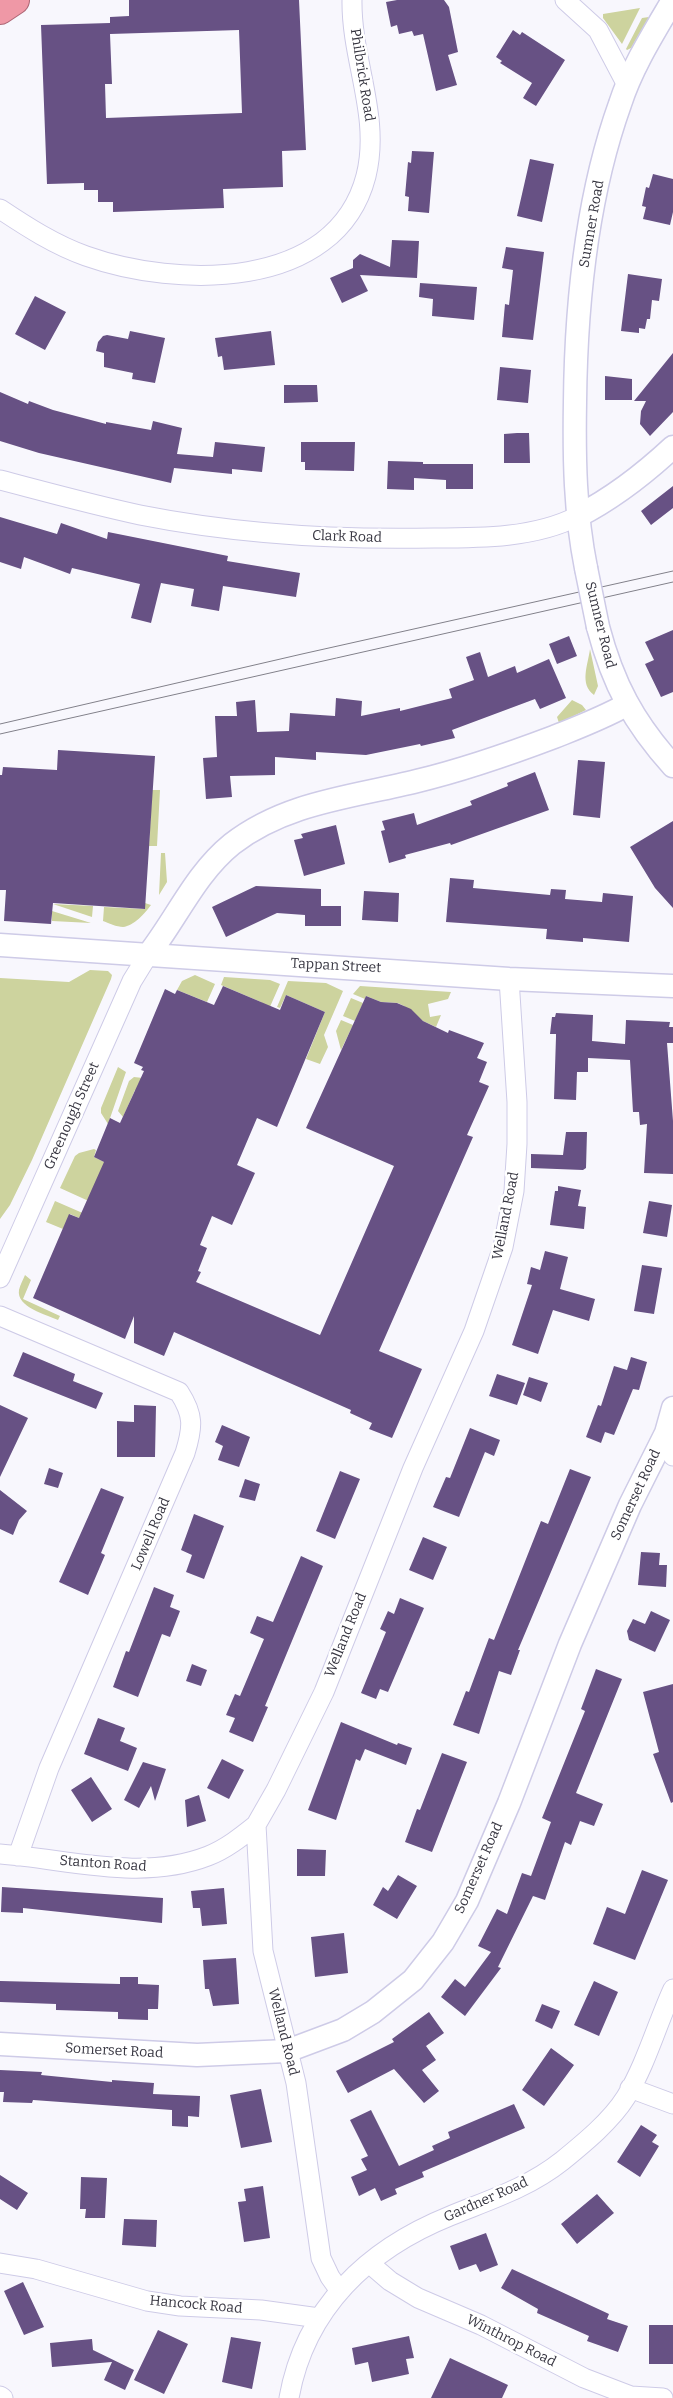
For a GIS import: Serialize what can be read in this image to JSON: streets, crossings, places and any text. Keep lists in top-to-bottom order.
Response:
{
  "streets": {
    "street": [
      "Philbrick Road",
      "Sumner Road",
      "Clark Road",
      "Tappan Street",
      "Greenough Street",
      "Welland Road",
      "Somerset Road",
      "Lowell Road",
      "Stanton Road",
      "Gardner Road",
      "Hancock Road",
      "Winthrop Road"
    ]
  },
  "crossings": [
    ["Sumner Road", "Clark Road"],
    ["Tappan Street", "Greenough Street"],
    ["Tappan Street", "Welland Road"],
    ["Welland Road", "Somerset Road"],
    ["Welland Road", "Stanton Road"],
    ["Welland Road", "Gardner Road"],
    ["Lowell Road", "Stanton Road"],
    ["Gardner Road", "Hancock Road"],
    ["Gardner Road", "Winthrop Road"]
  ]
}
